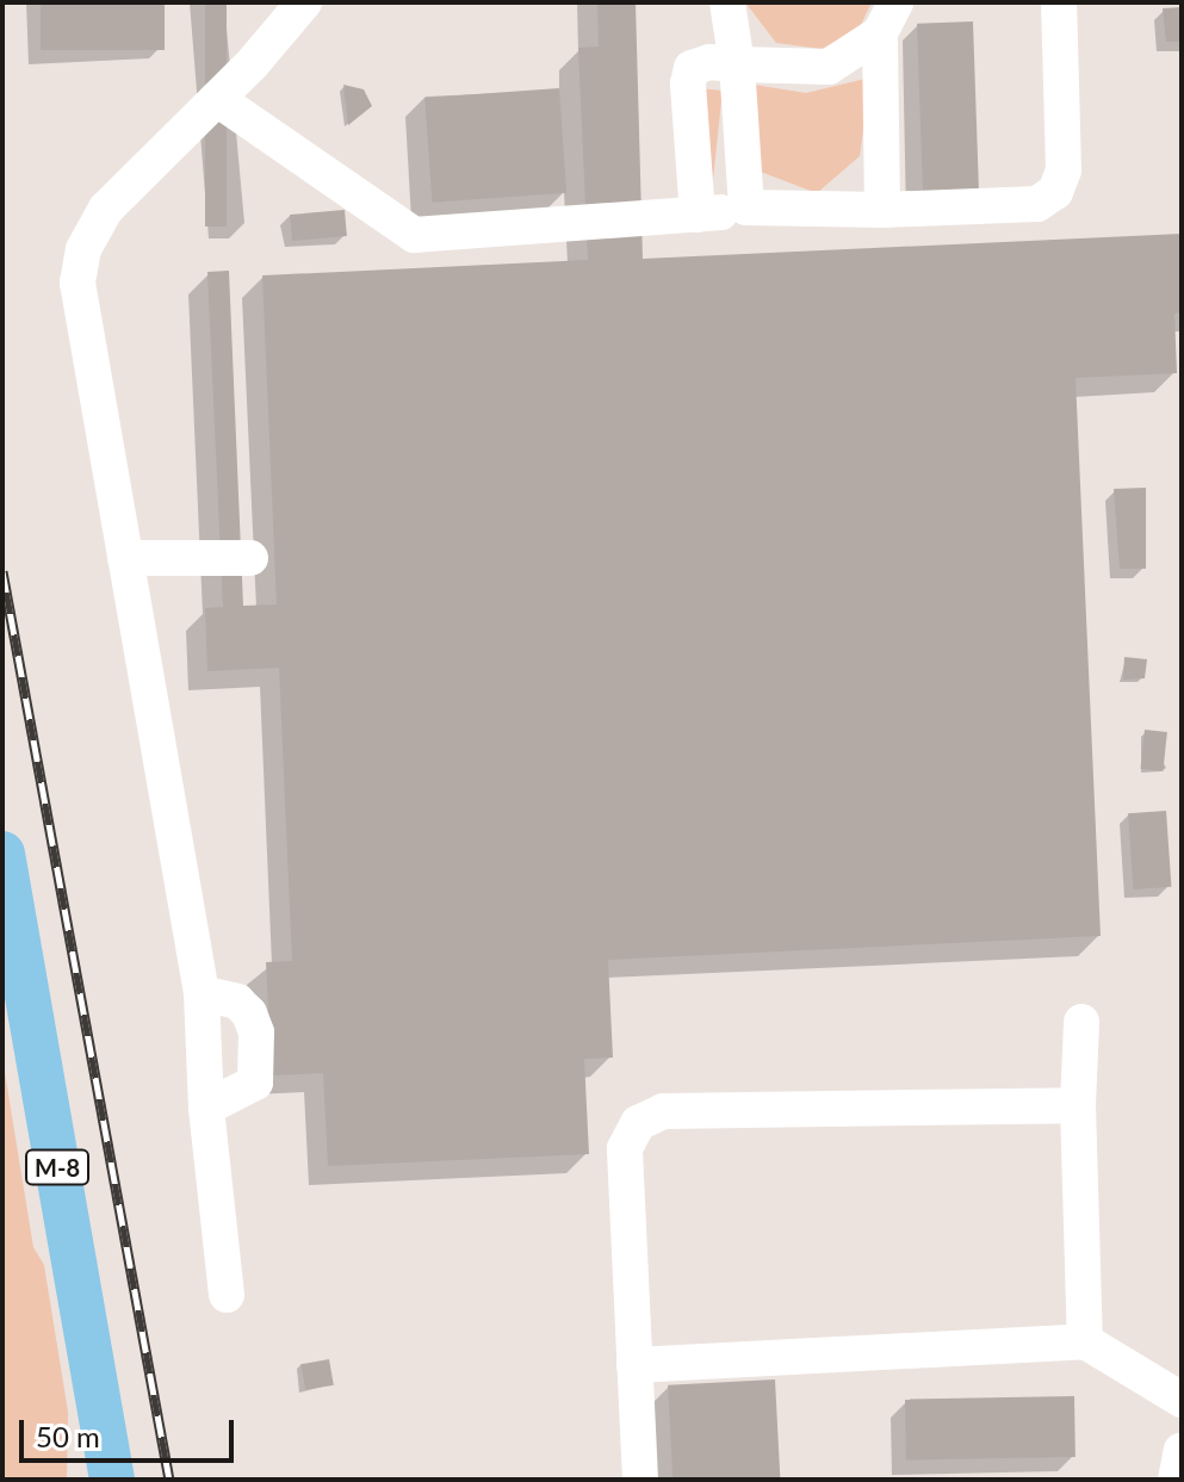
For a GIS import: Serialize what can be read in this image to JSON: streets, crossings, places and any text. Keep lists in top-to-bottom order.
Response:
{
  "streets": {
    "main road": ["М-8"]
  },
  "scale_bar": "50 m"
}
